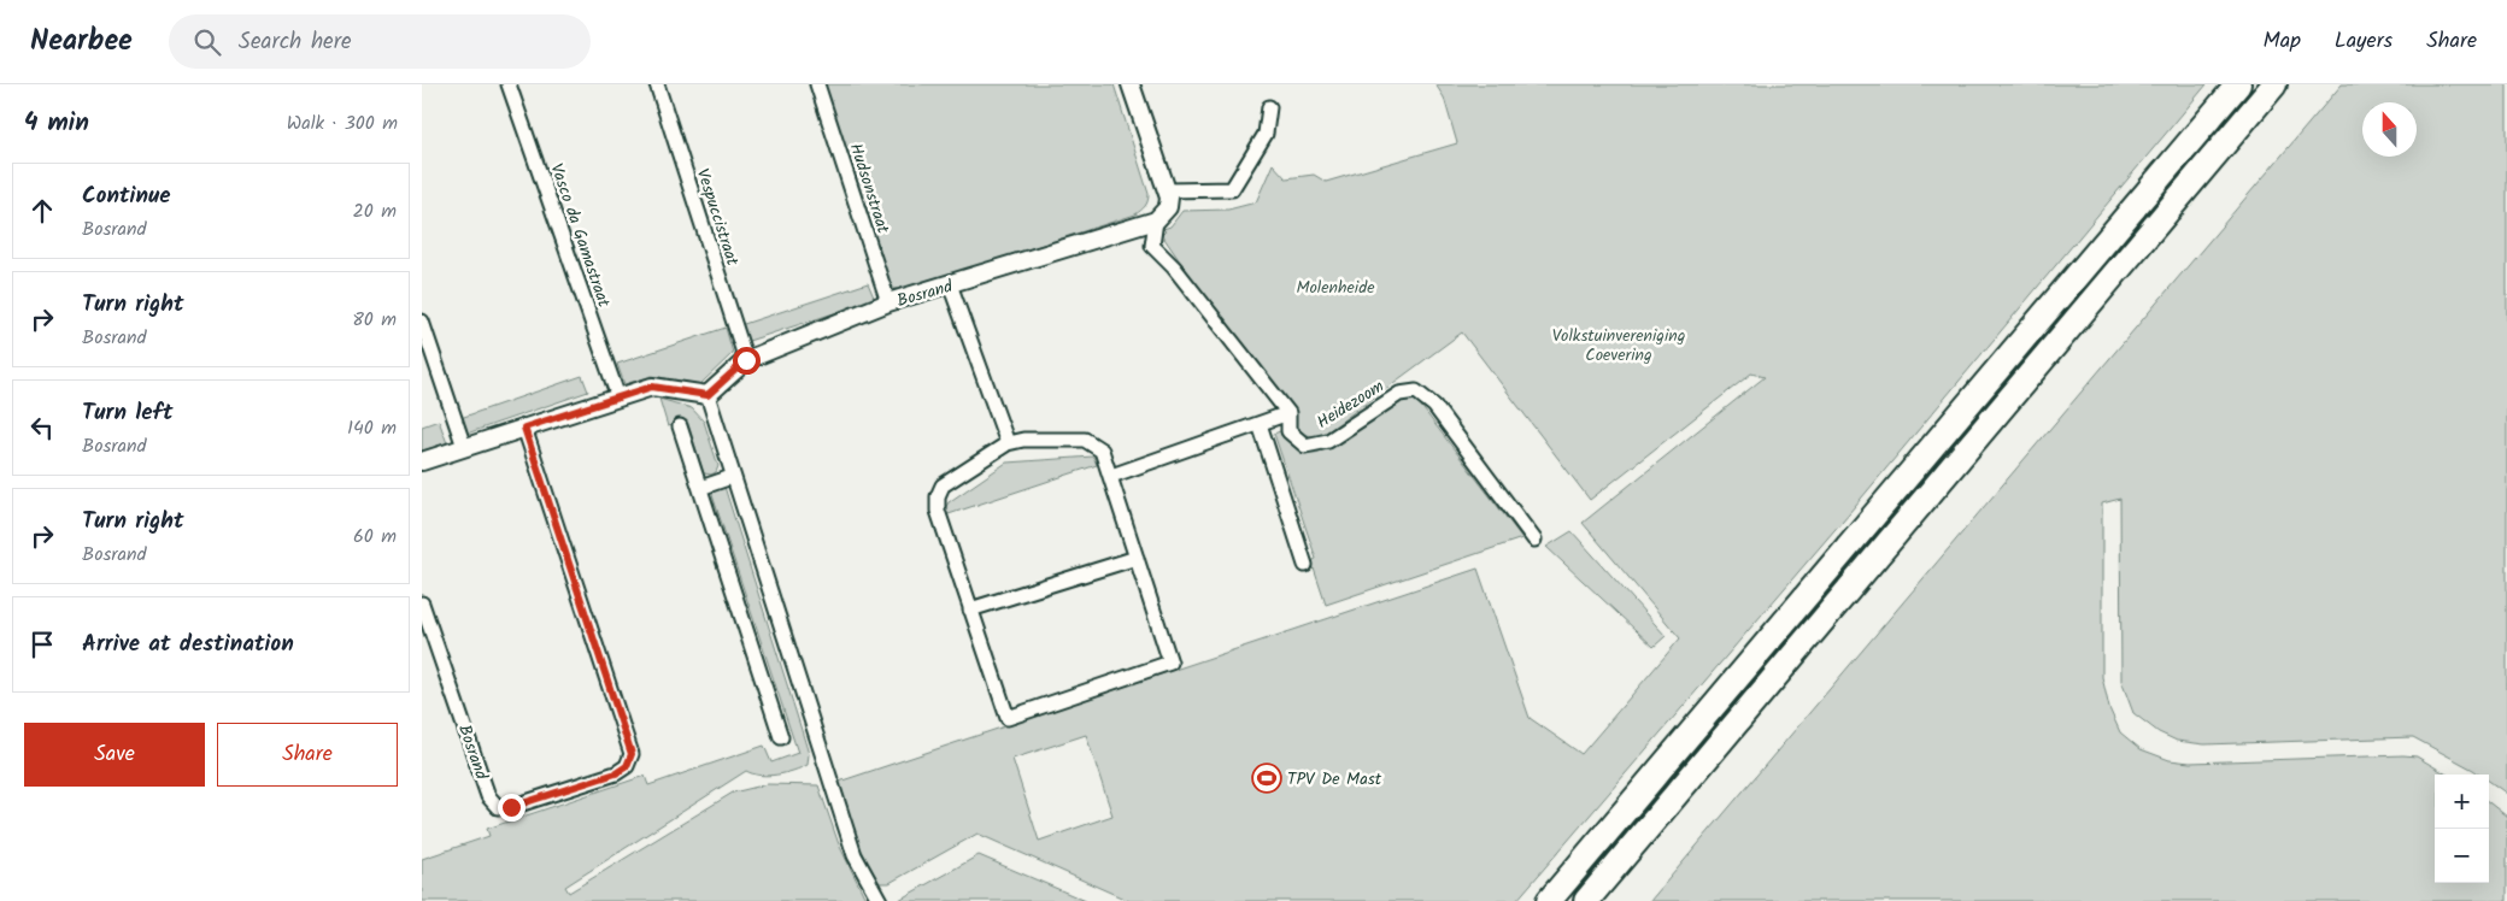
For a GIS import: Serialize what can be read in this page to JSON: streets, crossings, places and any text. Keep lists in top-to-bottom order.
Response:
{
  "streets": {
    "street": [
      "Hudsonstraat",
      "Vespuccistraat",
      "Vasco da Gamastraat",
      "Bosrand",
      "Heidezoom"
    ]
  },
  "crossings": [
    ["Hudsonstraat", "Bosrand"],
    ["Vespuccistraat", "Bosrand"]
  ],
  "parks": ["Molenheide", "Volkstuinvereniging Coevering"],
  "places": {
    "sports": ["TPV De Mast"]
  },
  "north": "top",
  "page": {
    "header": "Nearbee",
    "search": "Search here",
    "nav": ["Map", "Layers", "Share"],
    "heading": ["4 min", "Walk · 300 m"],
    "list": [
      ["Continue", "Bosrand", "20 m"],
      ["Turn right", "Bosrand", "80 m"],
      ["Turn left", "Bosrand", "140 m"],
      ["Turn right", "Bosrand", "60 m"],
      "Arrive at destination"
    ],
    "buttons": ["Save", "Share"],
    "map_buttons": ["+", "−"]
  }
}
